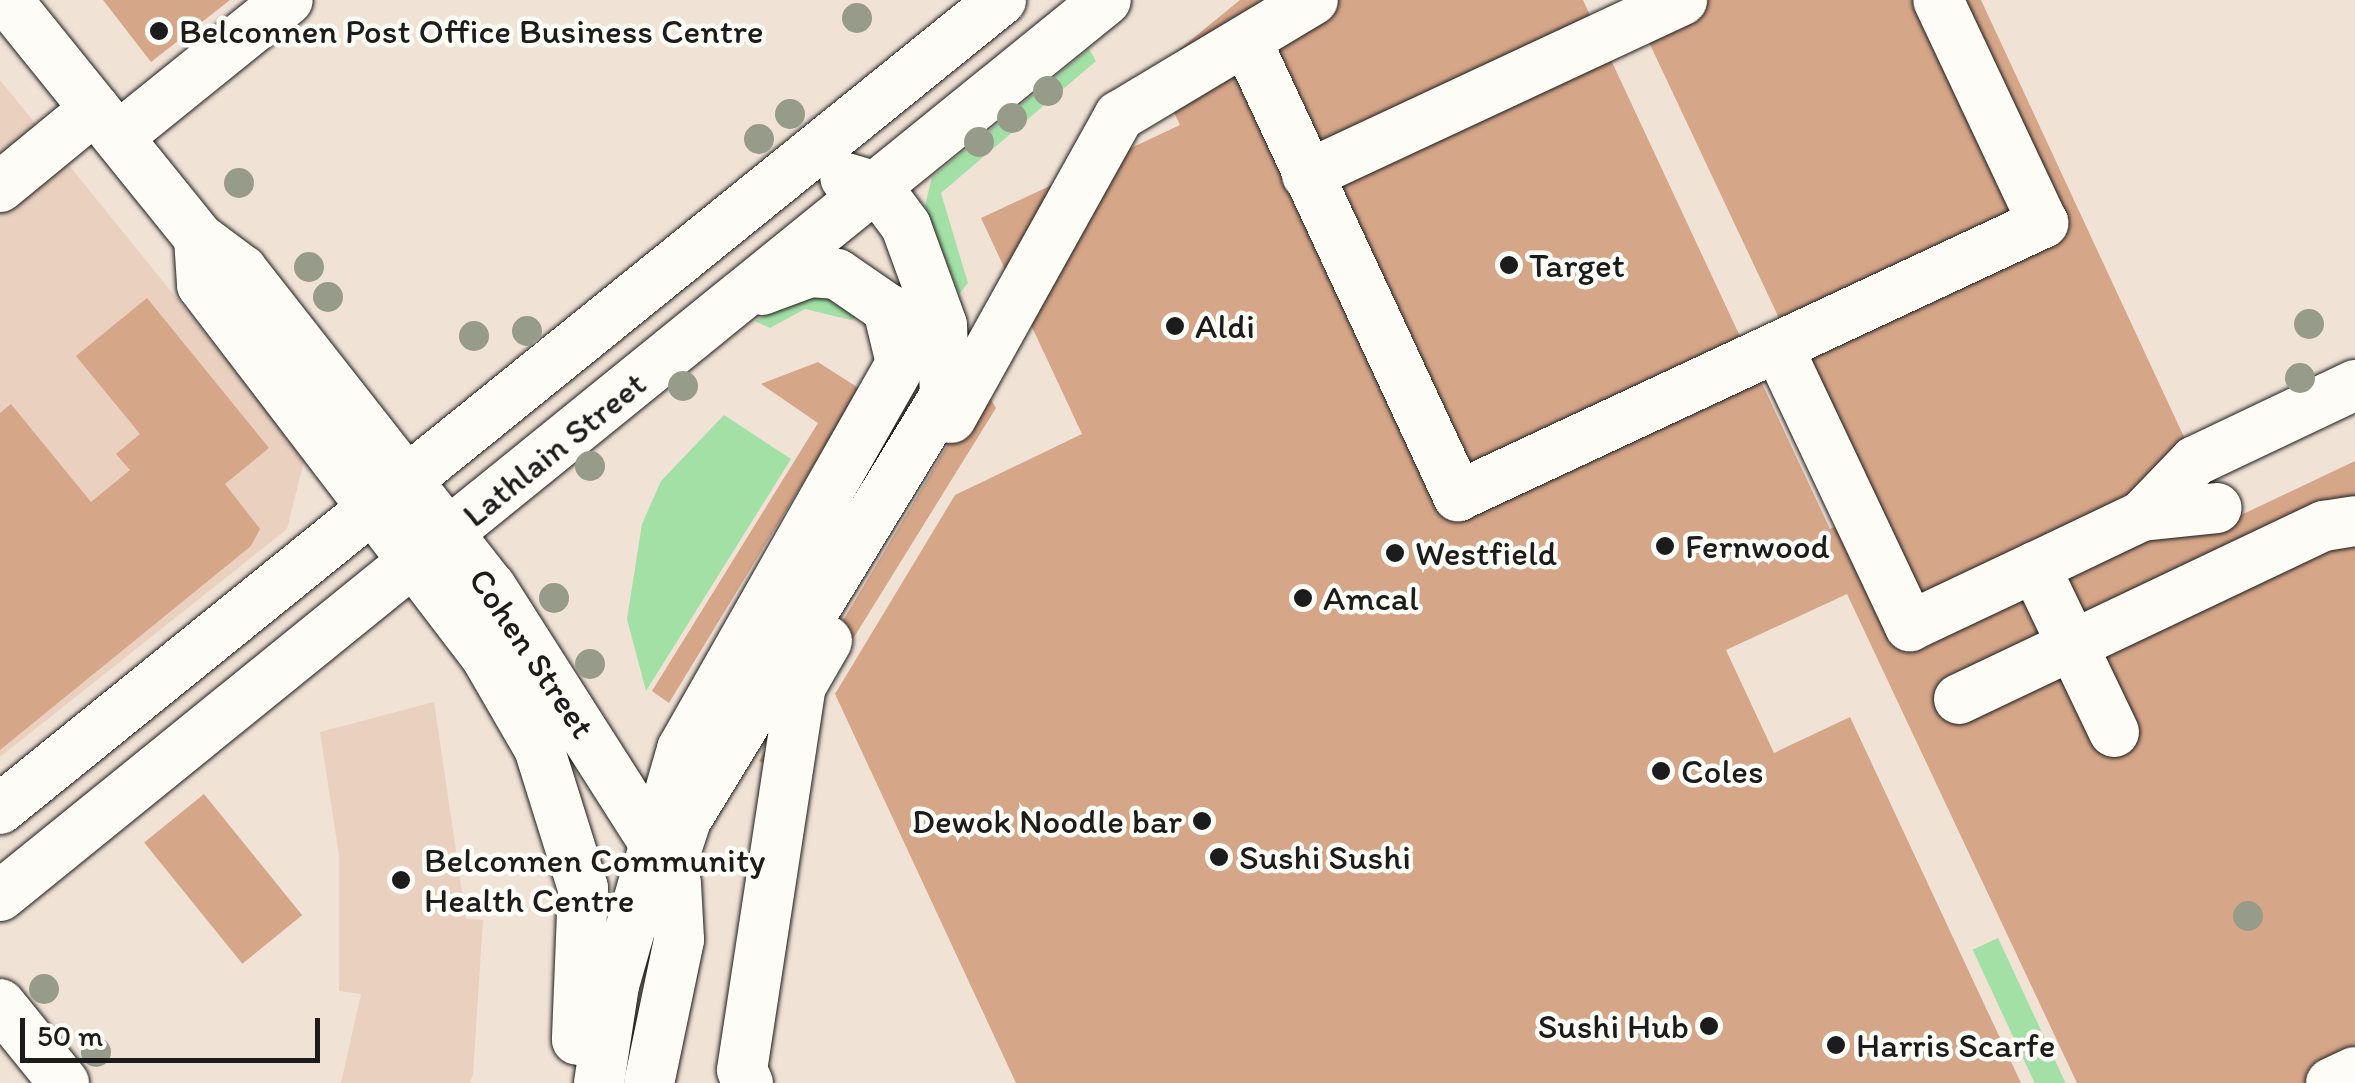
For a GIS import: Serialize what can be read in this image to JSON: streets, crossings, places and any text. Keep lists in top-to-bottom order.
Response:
{
  "streets": {
    "street": ["Lathlain Street", "Cohen Street"]
  },
  "crossings": [
    ["Lathlain Street", "Cohen Street"]
  ],
  "places": [
    "Belconnen Post Office Business Centre",
    "Target",
    "Aldi",
    "Fernwood",
    "Westfield",
    "Amcal",
    "Coles",
    "Dewok Noodle bar",
    "Sushi Sushi",
    "Belconnen Community Health Centre",
    "Sushi Hub",
    "Harris Scarfe"
  ],
  "scale_bar": "50 m"
}
